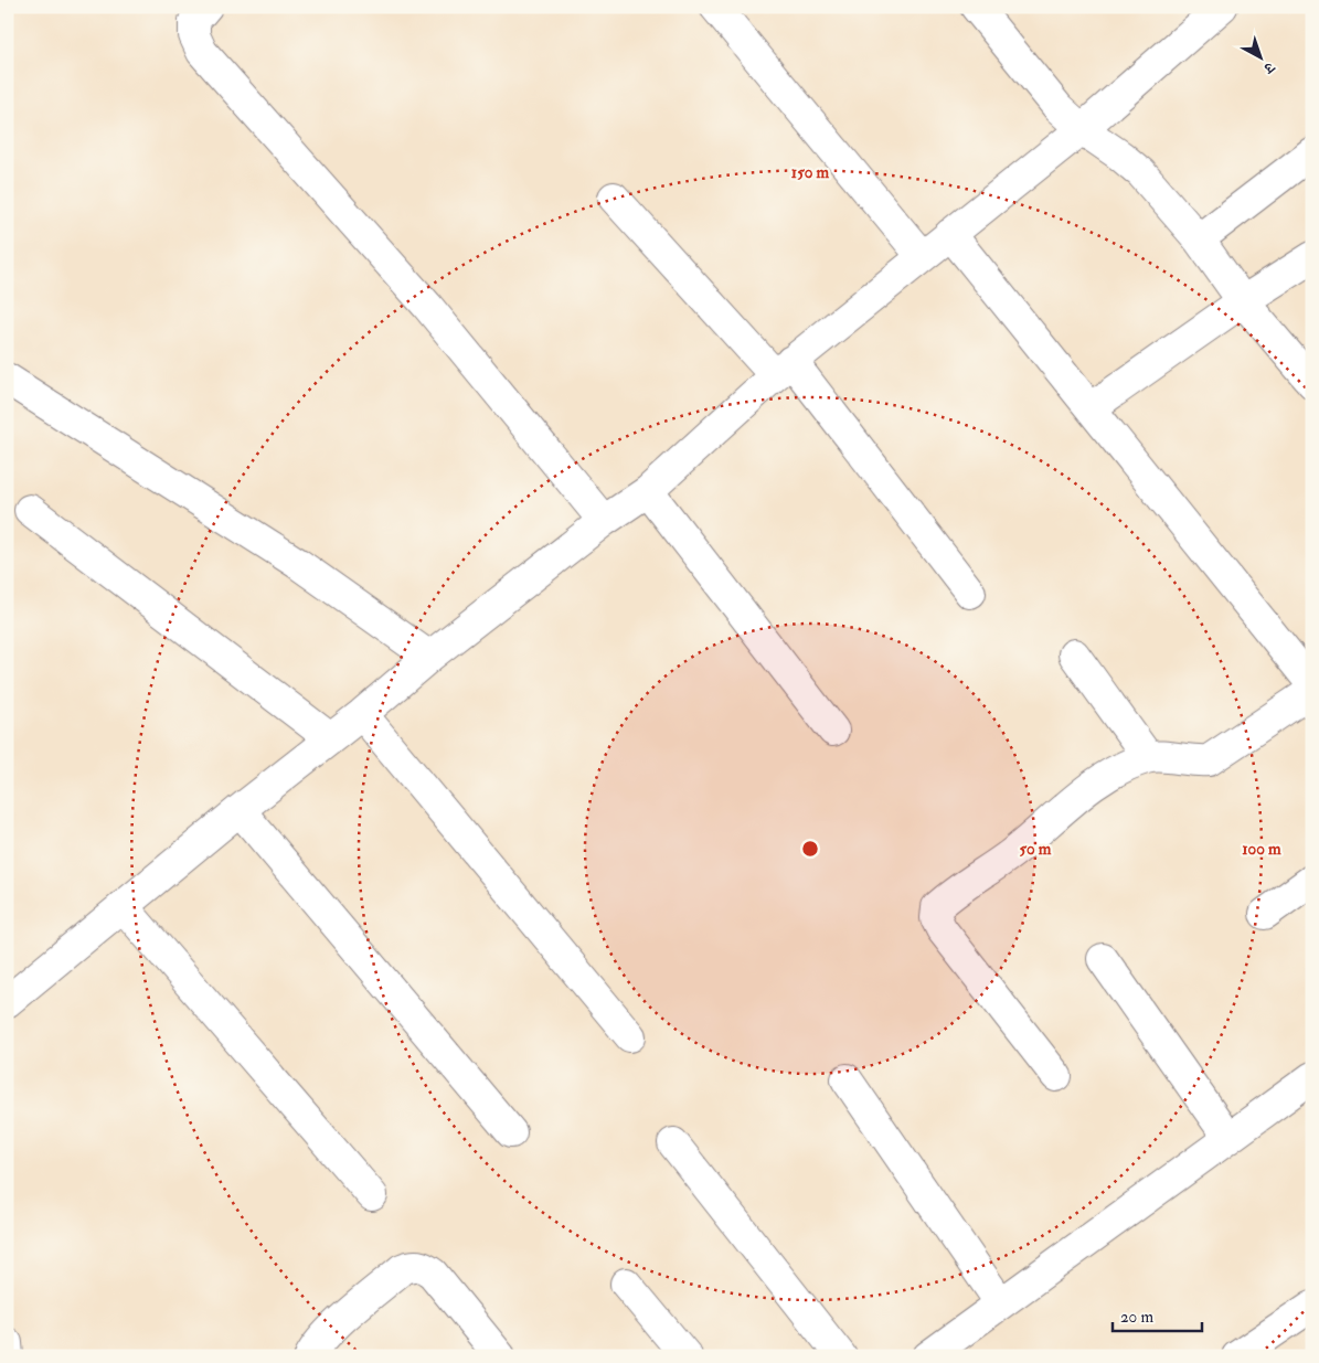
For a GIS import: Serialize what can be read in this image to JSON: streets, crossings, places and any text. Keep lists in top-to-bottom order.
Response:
{
  "scale_bar": "20 m",
  "north": "bottom right",
  "rings": ["150 m", "50 m", "100 m"]
}
